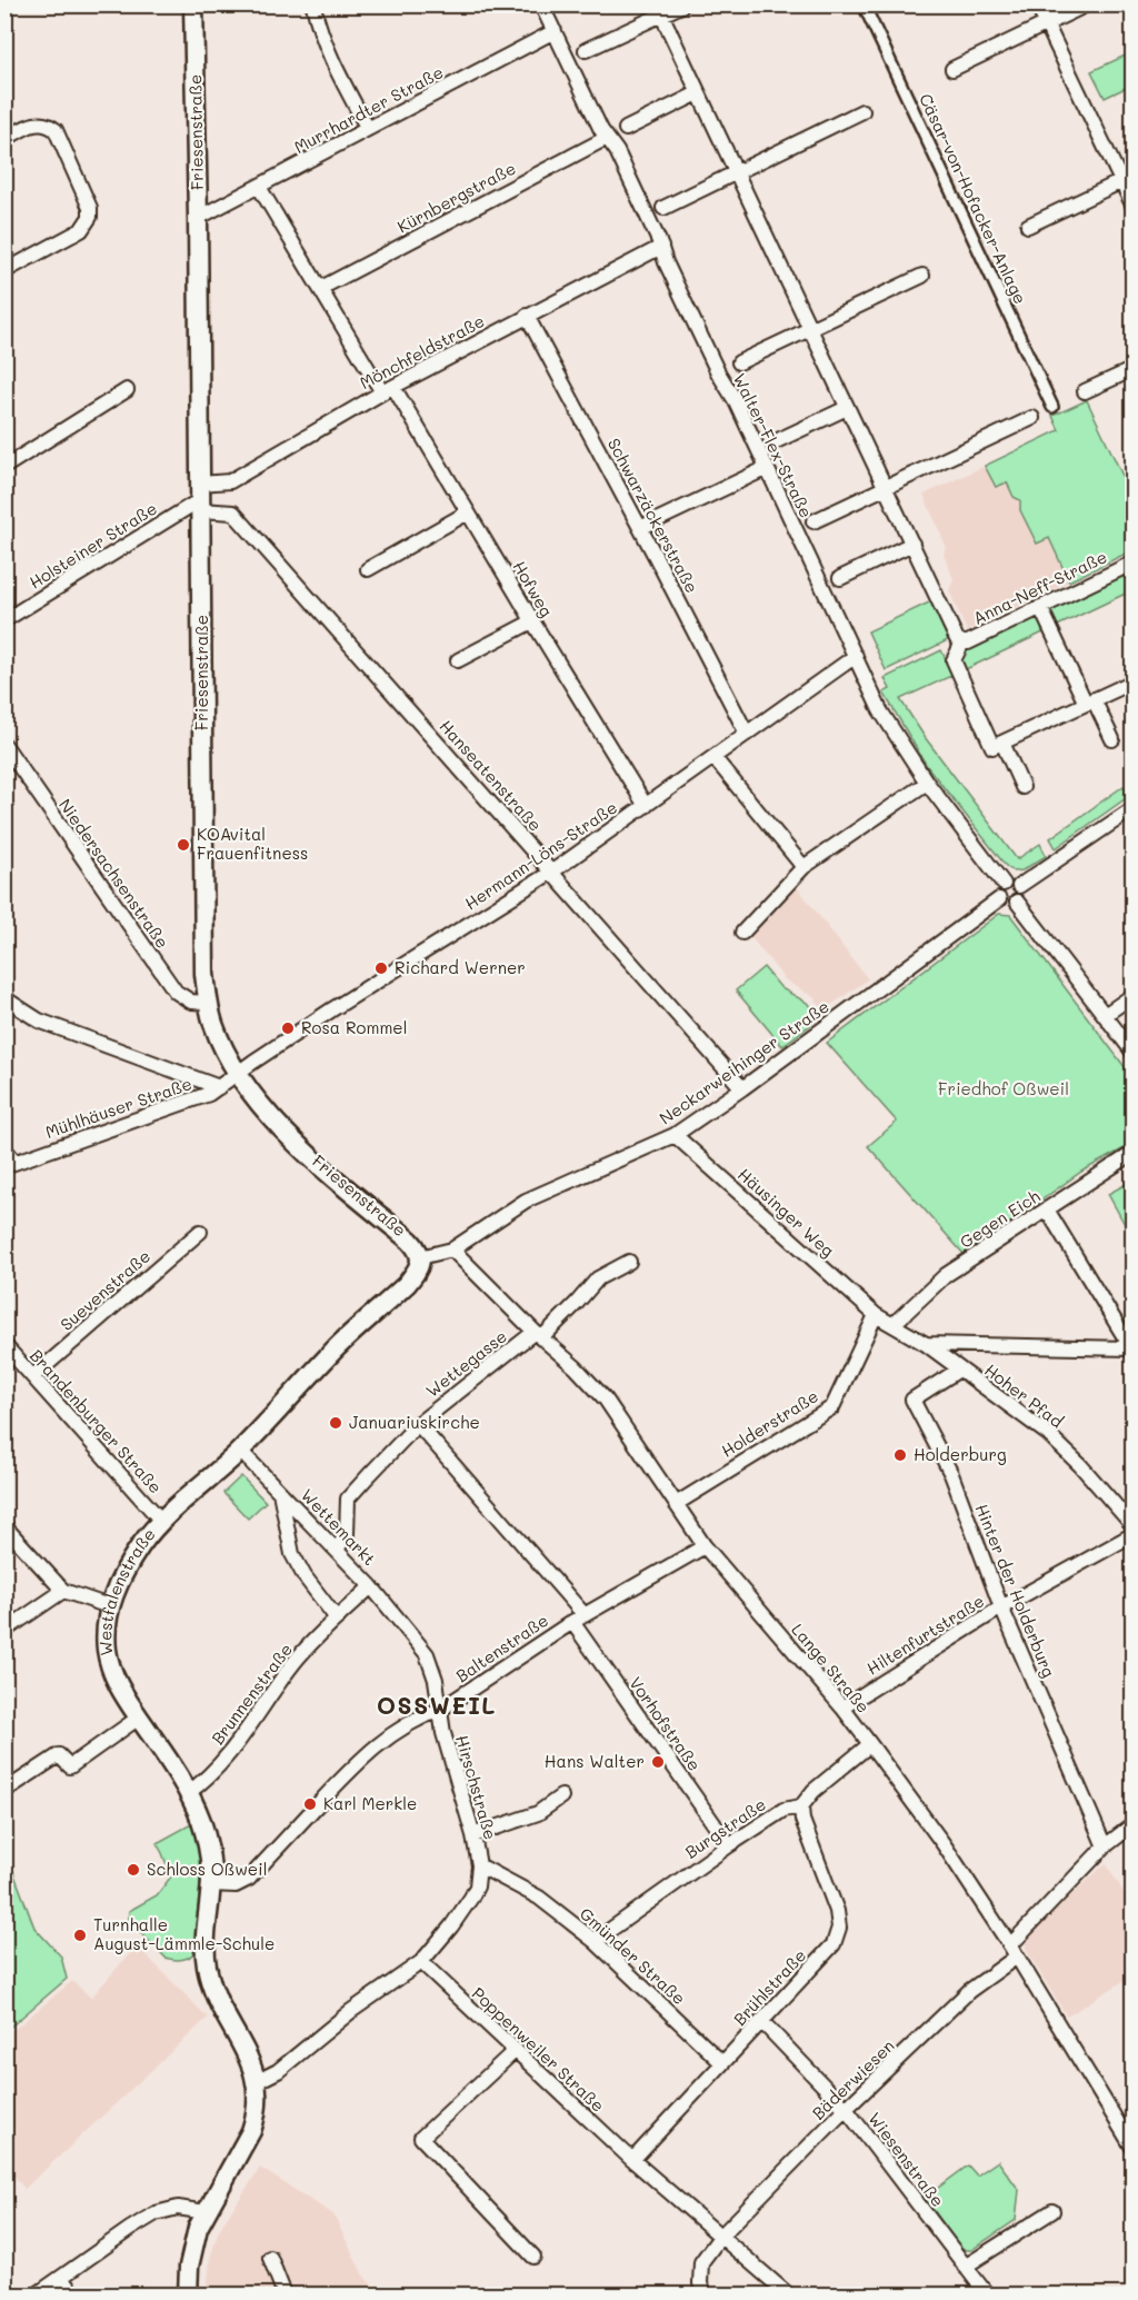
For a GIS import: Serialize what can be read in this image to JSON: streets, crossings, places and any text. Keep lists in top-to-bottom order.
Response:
{
  "streets": {
    "main road": ["Friesenstraße", "Westfalenstraße"],
    "street": [
      "Murrhardter Straße",
      "Kürnbergstraße",
      "Cäsar-von-Hofacker-Anlage",
      "Mönchfeldstraße",
      "Walter-Flex-Straße",
      "Schwarzäckerstraße",
      "Holsteiner Straße",
      "Anna-Neff-Straße",
      "Hofweg",
      "Hanseatenstraße",
      "Hermann-Löns-Straße",
      "Niedersachsenstraße",
      "Neckarweihinger Straße",
      "Mühlhäuser Straße",
      "Häusinger Weg",
      "Gegen Eich",
      "Suevenstraße",
      "Wettegasse",
      "Hoher Pfad",
      "Brandenburger Straße",
      "Holderstraße",
      "Wettemarkt",
      "Hinter der Holderburg",
      "Hiltenfurtstraße",
      "Baltenstraße",
      "Lange Straße",
      "Brunnenstraße",
      "Vorhofstraße",
      "Hirschstraße",
      "Burgstraße",
      "Gmünder Straße",
      "Brühlstraße",
      "Poppenweiler Straße",
      "Bäderwiesen",
      "Wiesenstraße"
    ]
  },
  "crossings": [
    ["Murrhardter Straße", "Friesenstraße"],
    ["Murrhardter Straße", "Walter-Flex-Straße"],
    ["Murrhardter Straße", "Hofweg"],
    ["Friesenstraße", "Mönchfeldstraße"],
    ["Friesenstraße", "Holsteiner Straße"],
    ["Friesenstraße", "Hanseatenstraße"],
    ["Friesenstraße", "Hermann-Löns-Straße"],
    ["Friesenstraße", "Niedersachsenstraße"],
    ["Friesenstraße", "Neckarweihinger Straße"],
    ["Friesenstraße", "Mühlhäuser Straße"],
    ["Friesenstraße", "Westfalenstraße"],
    ["Kürnbergstraße", "Walter-Flex-Straße"],
    ["Kürnbergstraße", "Hofweg"],
    ["Mönchfeldstraße", "Walter-Flex-Straße"],
    ["Mönchfeldstraße", "Schwarzäckerstraße"],
    ["Mönchfeldstraße", "Hofweg"],
    ["Walter-Flex-Straße", "Hermann-Löns-Straße"],
    ["Walter-Flex-Straße", "Neckarweihinger Straße"],
    ["Schwarzäckerstraße", "Hermann-Löns-Straße"],
    ["Holsteiner Straße", "Hanseatenstraße"],
    ["Hofweg", "Hermann-Löns-Straße"],
    ["Hanseatenstraße", "Hermann-Löns-Straße"],
    ["Hanseatenstraße", "Neckarweihinger Straße"],
    ["Hermann-Löns-Straße", "Mühlhäuser Straße"],
    ["Neckarweihinger Straße", "Häusinger Weg"],
    ["Neckarweihinger Straße", "Westfalenstraße"],
    ["Neckarweihinger Straße", "Lange Straße"],
    ["Häusinger Weg", "Hoher Pfad"],
    ["Häusinger Weg", "Holderstraße"],
    ["Gegen Eich", "Hoher Pfad"],
    ["Suevenstraße", "Brandenburger Straße"],
    ["Wettegasse", "Wettemarkt"],
    ["Wettegasse", "Lange Straße"],
    ["Wettegasse", "Vorhofstraße"],
    ["Hoher Pfad", "Holderstraße"],
    ["Hoher Pfad", "Hinter der Holderburg"],
    ["Brandenburger Straße", "Westfalenstraße"],
    ["Holderstraße", "Lange Straße"],
    ["Wettemarkt", "Westfalenstraße"],
    ["Wettemarkt", "Brunnenstraße"],
    ["Wettemarkt", "Hirschstraße"],
    ["Hinter der Holderburg", "Hiltenfurtstraße"],
    ["Hinter der Holderburg", "Bäderwiesen"],
    ["Westfalenstraße", "Baltenstraße"],
    ["Westfalenstraße", "Brunnenstraße"],
    ["Hiltenfurtstraße", "Lange Straße"],
    ["Baltenstraße", "Lange Straße"],
    ["Baltenstraße", "Vorhofstraße"],
    ["Baltenstraße", "Hirschstraße"],
    ["Lange Straße", "Burgstraße"],
    ["Lange Straße", "Bäderwiesen"],
    ["Brunnenstraße", "Hirschstraße"],
    ["Vorhofstraße", "Burgstraße"],
    ["Hirschstraße", "Gmünder Straße"],
    ["Hirschstraße", "Poppenweiler Straße"],
    ["Burgstraße", "Gmünder Straße"],
    ["Burgstraße", "Brühlstraße"],
    ["Gmünder Straße", "Brühlstraße"],
    ["Brühlstraße", "Poppenweiler Straße"],
    ["Brühlstraße", "Wiesenstraße"],
    ["Poppenweiler Straße", "Bäderwiesen"],
    ["Bäderwiesen", "Wiesenstraße"]
  ],
  "districts": ["OSSWEIL"],
  "parks": ["Friedhof Oßweil"],
  "places": [
    "KOAvital Frauenfitness",
    "Richard Werner",
    "Rosa Rommel",
    "Januariuskirche",
    "Holderburg",
    "Hans Walter",
    "Karl Merkle",
    "Schloss Oßweil",
    "Turnhalle August-Lämmle-Schule"
  ]
}
